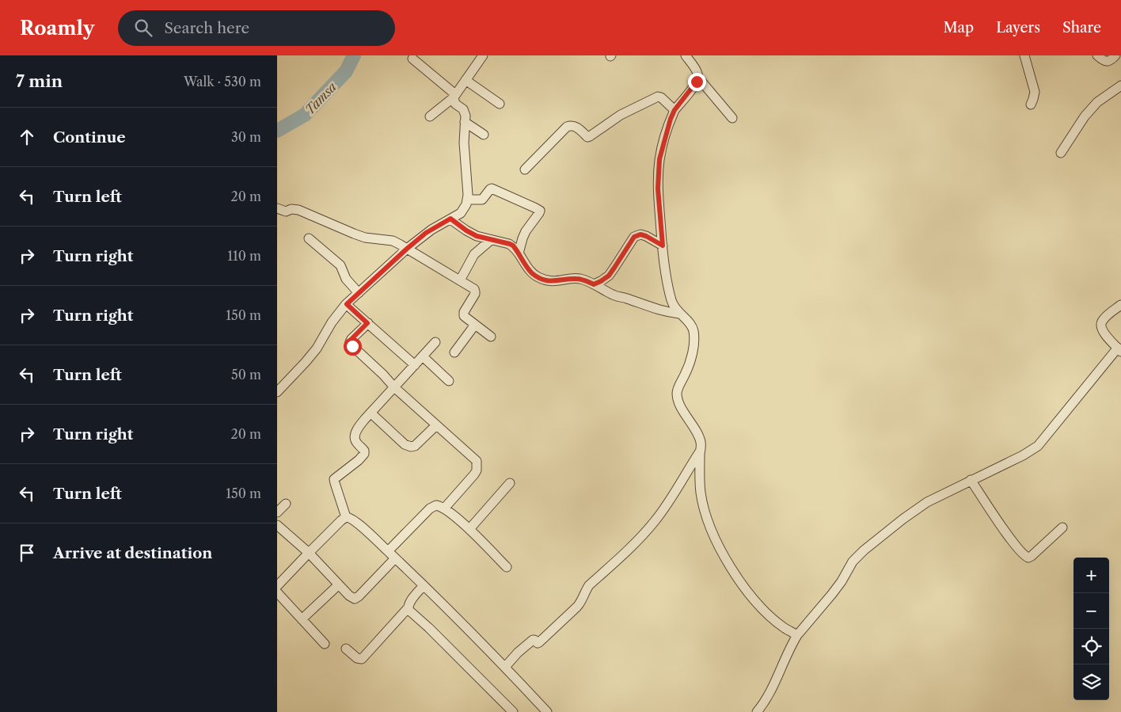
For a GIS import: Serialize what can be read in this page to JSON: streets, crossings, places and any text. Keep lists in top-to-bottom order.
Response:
{
  "water": ["Tamsa"],
  "page": {
    "header": "Roamly",
    "search": "Search here",
    "nav": ["Map", "Layers", "Share"],
    "heading": ["7 min", "Walk · 530 m"],
    "list": [
      ["Continue", "30 m"],
      ["Turn left", "20 m"],
      ["Turn right", "110 m"],
      ["Turn right", "150 m"],
      ["Turn left", "50 m"],
      ["Turn right", "20 m"],
      ["Turn left", "150 m"],
      "Arrive at destination"
    ],
    "map_buttons": ["+", "−"]
  }
}
